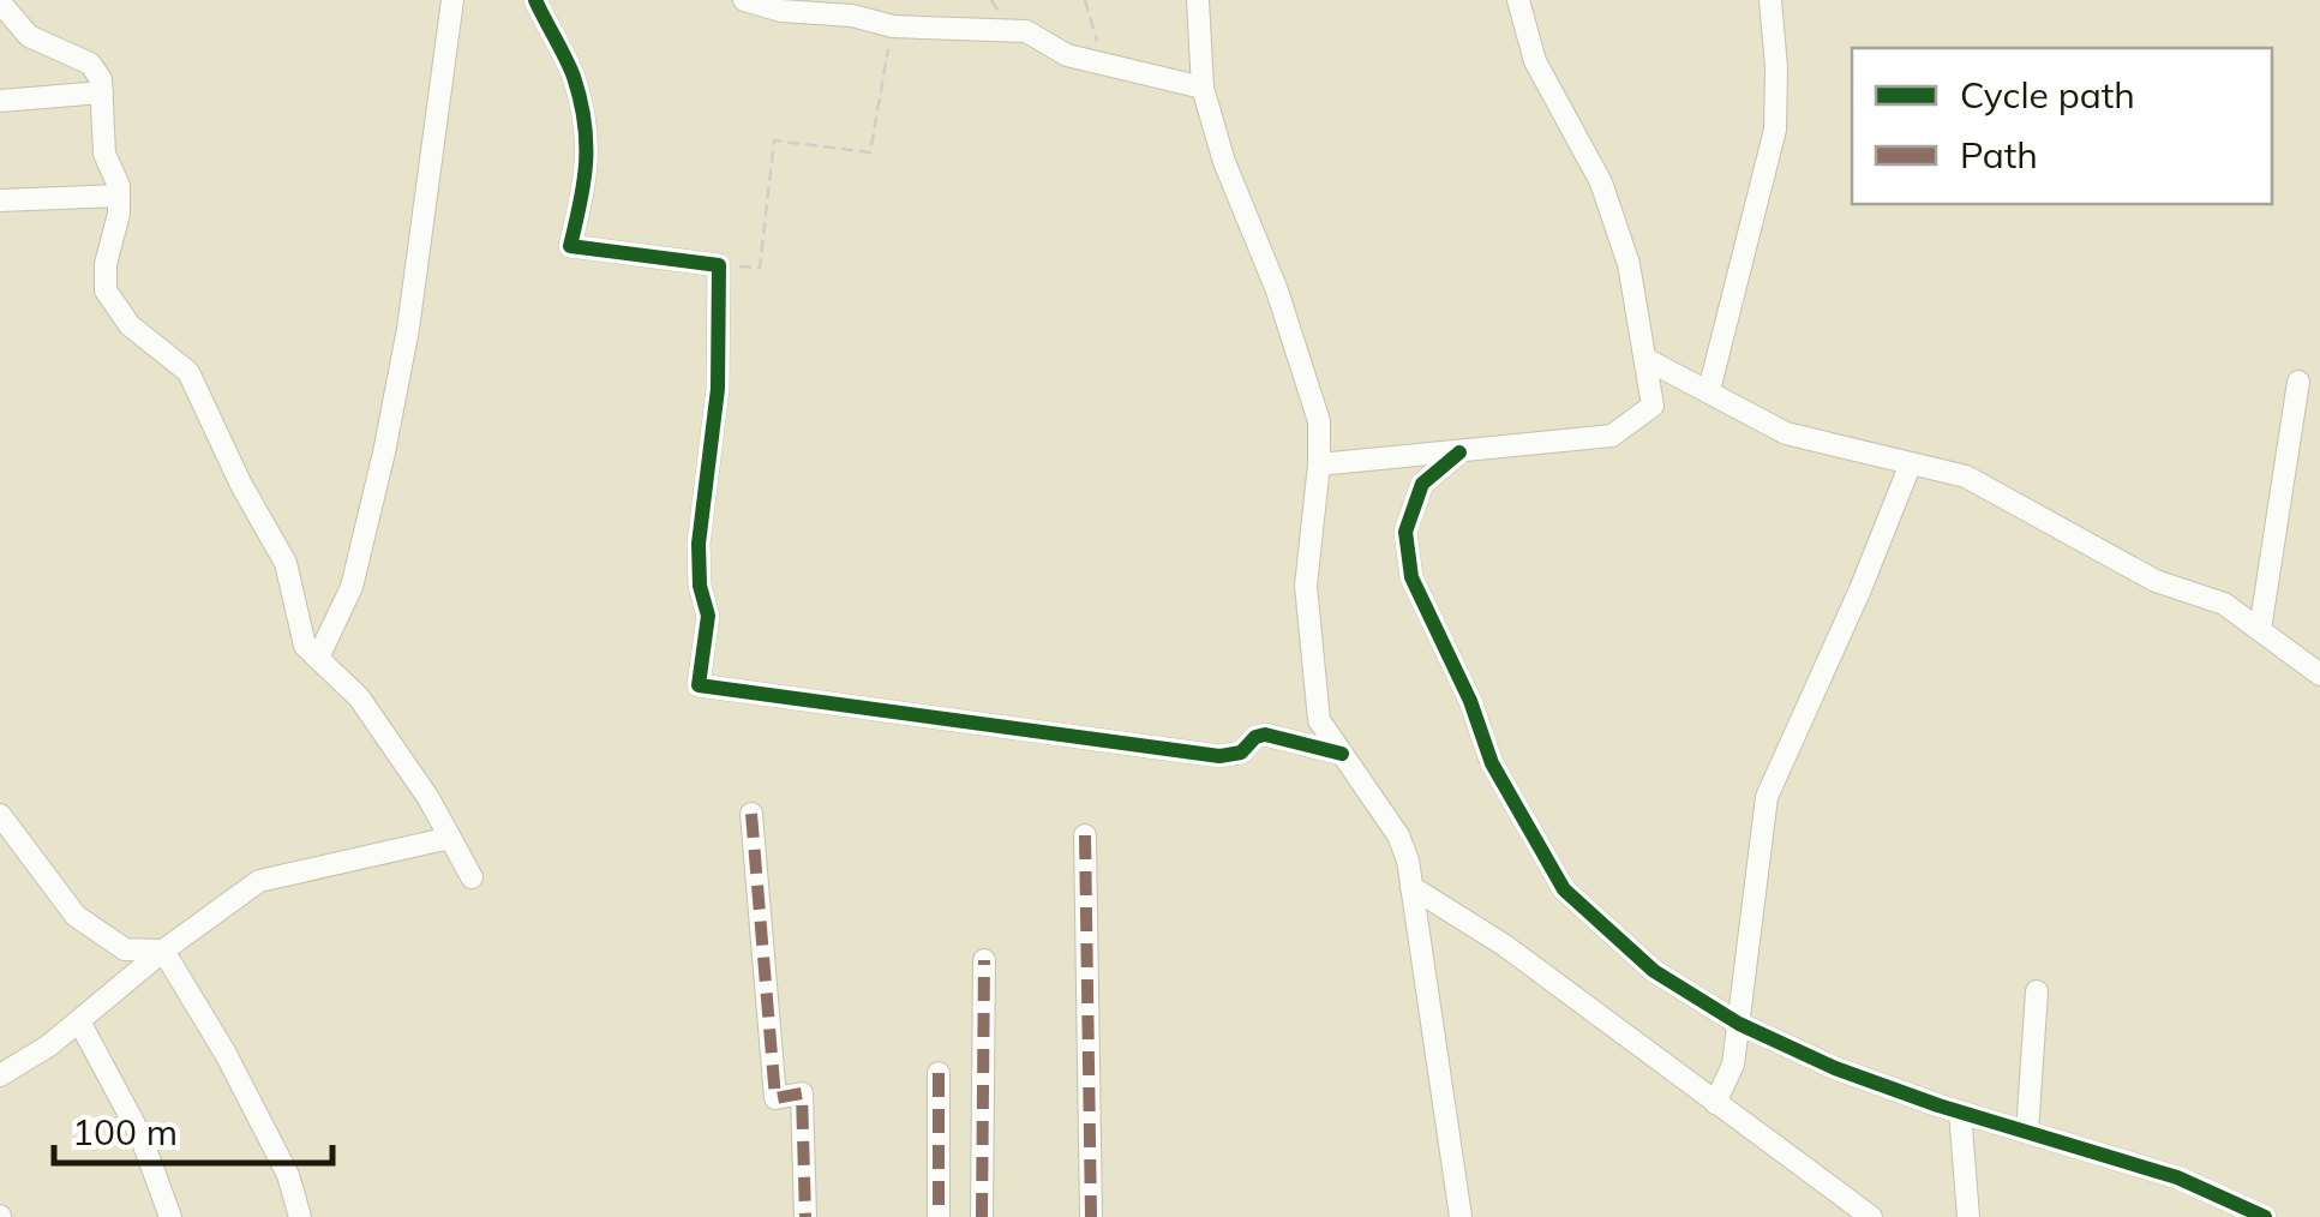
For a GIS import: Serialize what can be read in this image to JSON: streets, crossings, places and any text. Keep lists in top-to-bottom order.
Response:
{
  "legend": ["Cycle path", "Path"],
  "scale_bar": "100 m"
}
